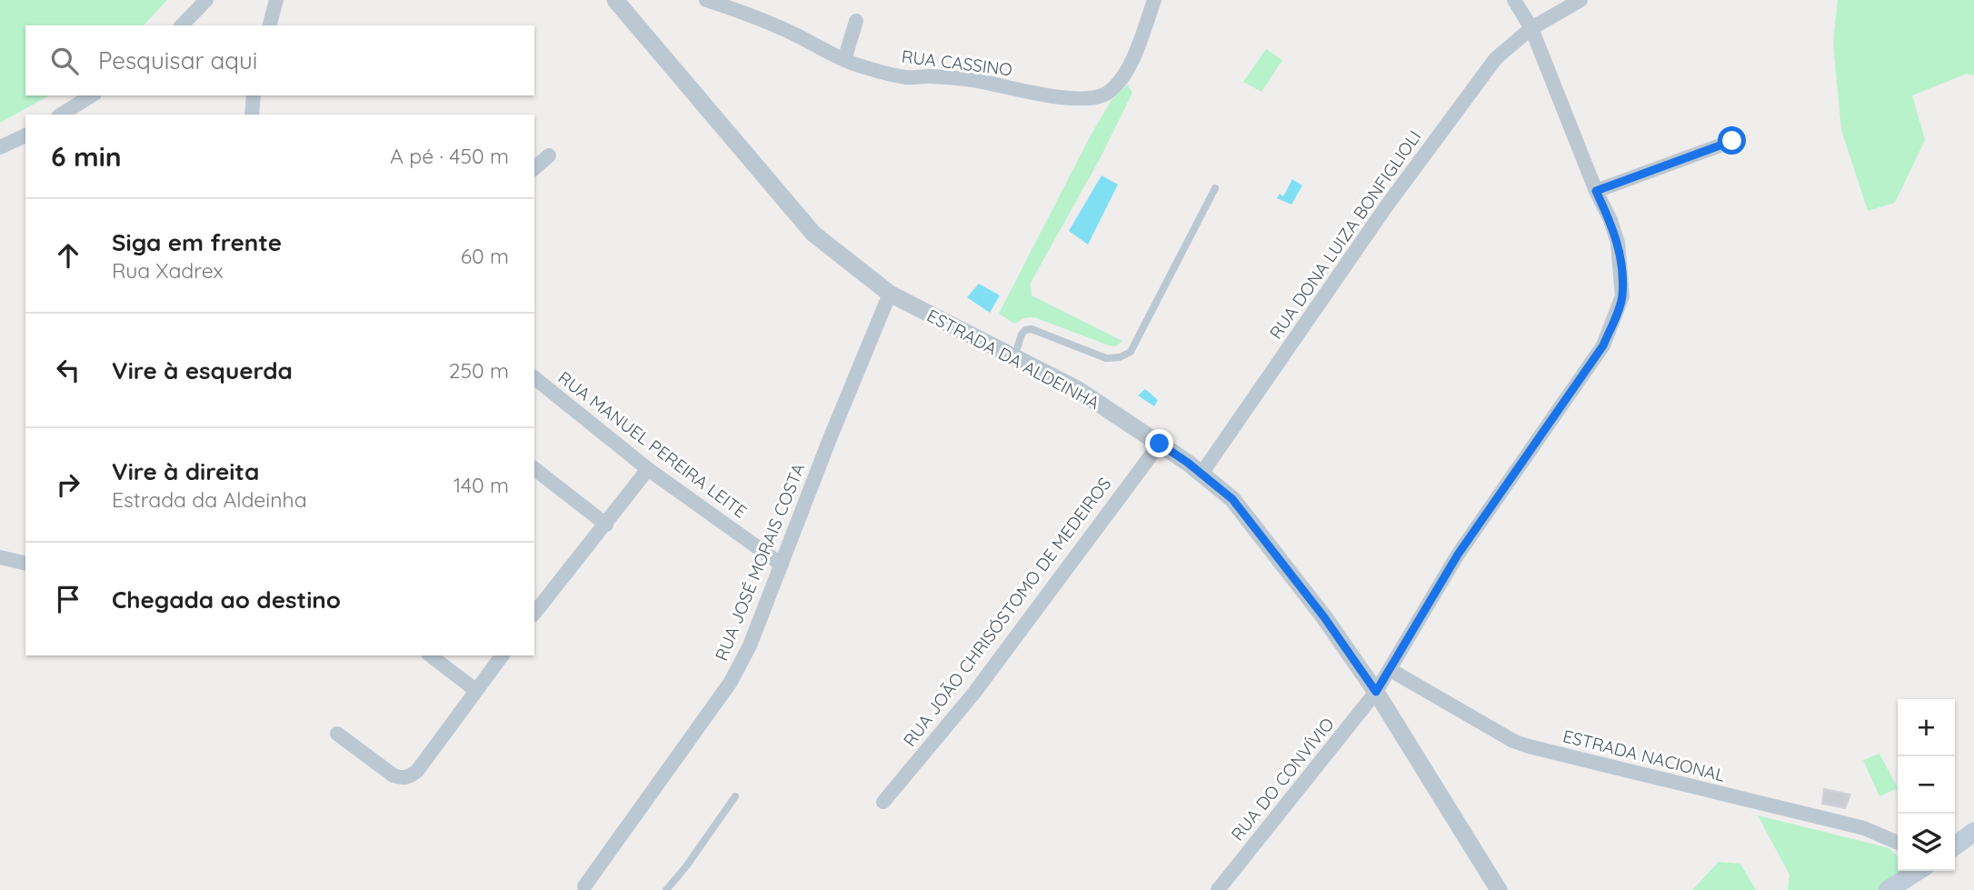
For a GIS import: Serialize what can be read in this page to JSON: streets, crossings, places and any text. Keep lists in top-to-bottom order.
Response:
{
  "streets": {
    "street": [
      "RUA CASSINO",
      "RUA DONA LUIZA BONFIGLIOLI",
      "ESTRADA DA ALDEINHA",
      "RUA MANUEL PEREIRA LEITE",
      "RUA JOSÉ MORAIS COSTA",
      "RUA JOÃO CHRISÓSTOMO DE MEDEIROS",
      "ESTRADA NACIONAL",
      "RUA DO CONVÍVIO"
    ]
  },
  "crossings": [
    ["RUA DONA LUIZA BONFIGLIOLI", "ESTRADA DA ALDEINHA"],
    ["RUA DONA LUIZA BONFIGLIOLI", "RUA DO CONVÍVIO"],
    ["ESTRADA DA ALDEINHA", "RUA JOSÉ MORAIS COSTA"],
    ["ESTRADA DA ALDEINHA", "RUA JOÃO CHRISÓSTOMO DE MEDEIROS"],
    ["ESTRADA DA ALDEINHA", "RUA DO CONVÍVIO"],
    ["RUA MANUEL PEREIRA LEITE", "RUA JOSÉ MORAIS COSTA"],
    ["ESTRADA NACIONAL", "RUA DO CONVÍVIO"]
  ],
  "page": {
    "search": "Pesquisar aqui",
    "heading": ["6 min", "A pé · 450 m"],
    "list": [
      ["Siga em frente", "Rua Xadrex", "60 m"],
      ["Vire à esquerda", "250 m"],
      ["Vire à direita", "Estrada da Aldeinha", "140 m"],
      "Chegada ao destino"
    ],
    "map_buttons": ["+", "−"]
  }
}
